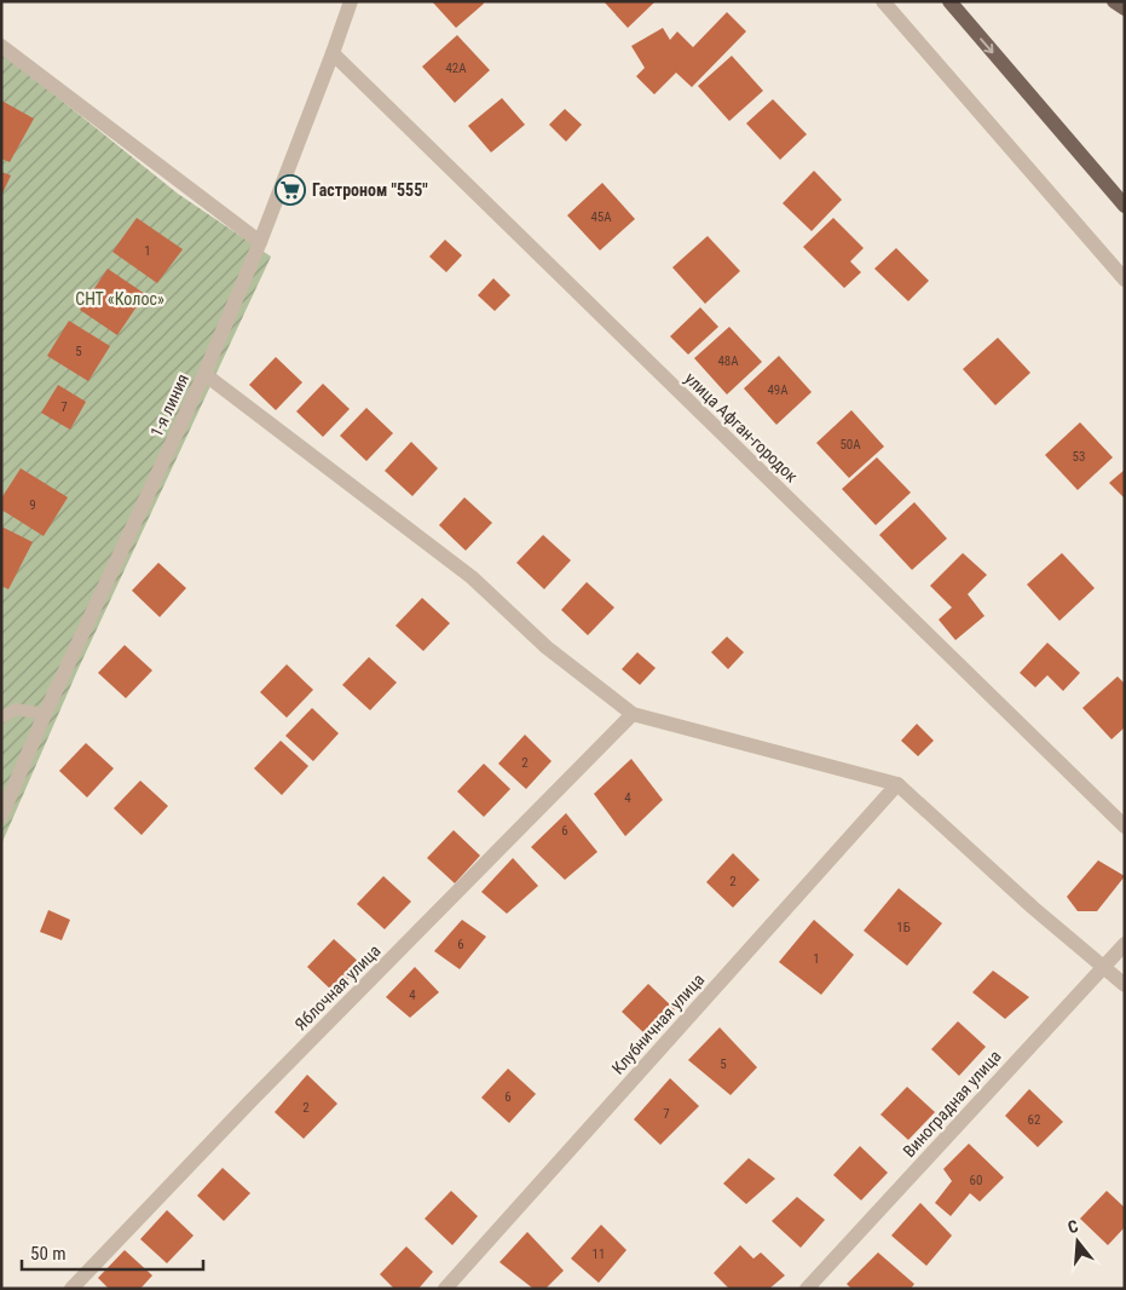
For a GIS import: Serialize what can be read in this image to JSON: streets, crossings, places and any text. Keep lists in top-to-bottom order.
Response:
{
  "streets": {
    "street": [
      "1-я линия",
      "улица Афган-городок",
      "Яблочная улица",
      "Клубничная улица",
      "Виноградная улица"
    ]
  },
  "crossings": [
    ["1-я линия", "улица Афган-городок"]
  ],
  "parks": ["СНТ «Колос»"],
  "places": {
    "supermarket": ["Гастроном \"555\""]
  },
  "house_numbers": [
    "42А",
    "45А",
    "1",
    "5",
    "48А",
    "49А",
    "7",
    "50А",
    "53",
    "9",
    "2",
    "4",
    "6",
    "2",
    "1Б",
    "6",
    "1",
    "4",
    "5",
    "6",
    "2",
    "7",
    "62",
    "60",
    "11"
  ],
  "scale_bar": "50 m",
  "north": "top"
}
